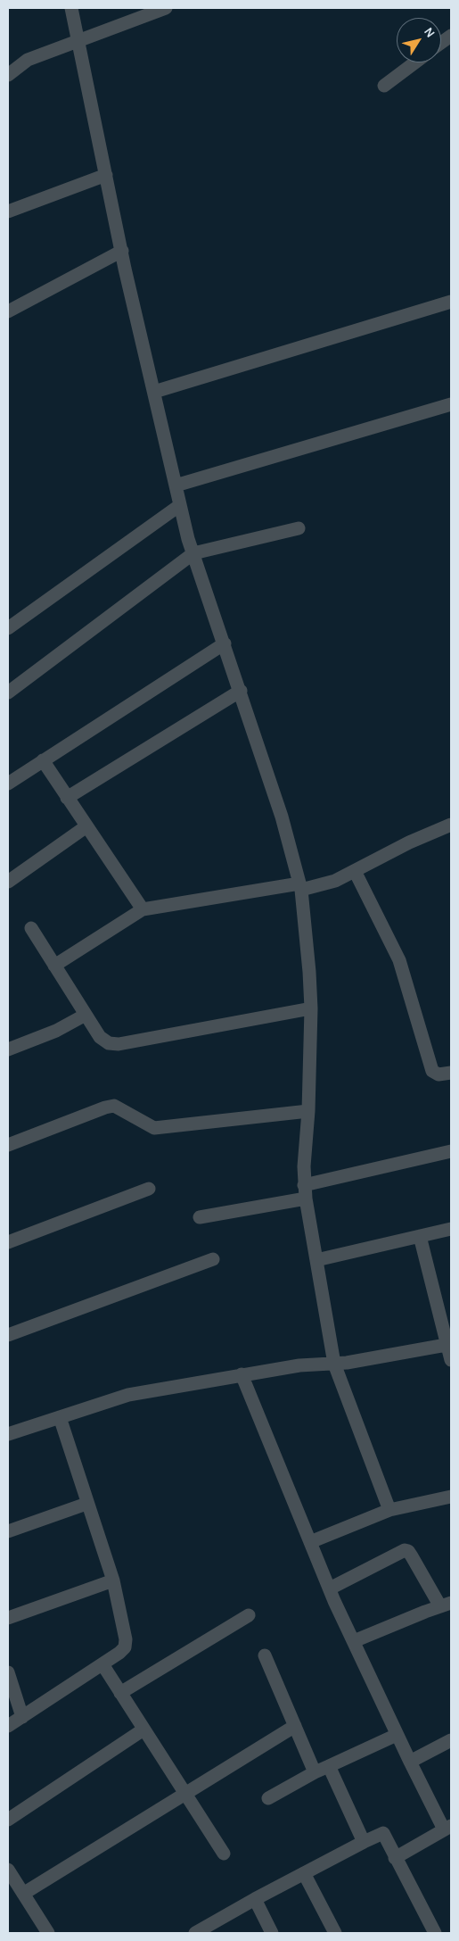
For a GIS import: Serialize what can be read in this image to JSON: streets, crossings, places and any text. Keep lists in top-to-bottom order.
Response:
{
  "north": "top right"
}
